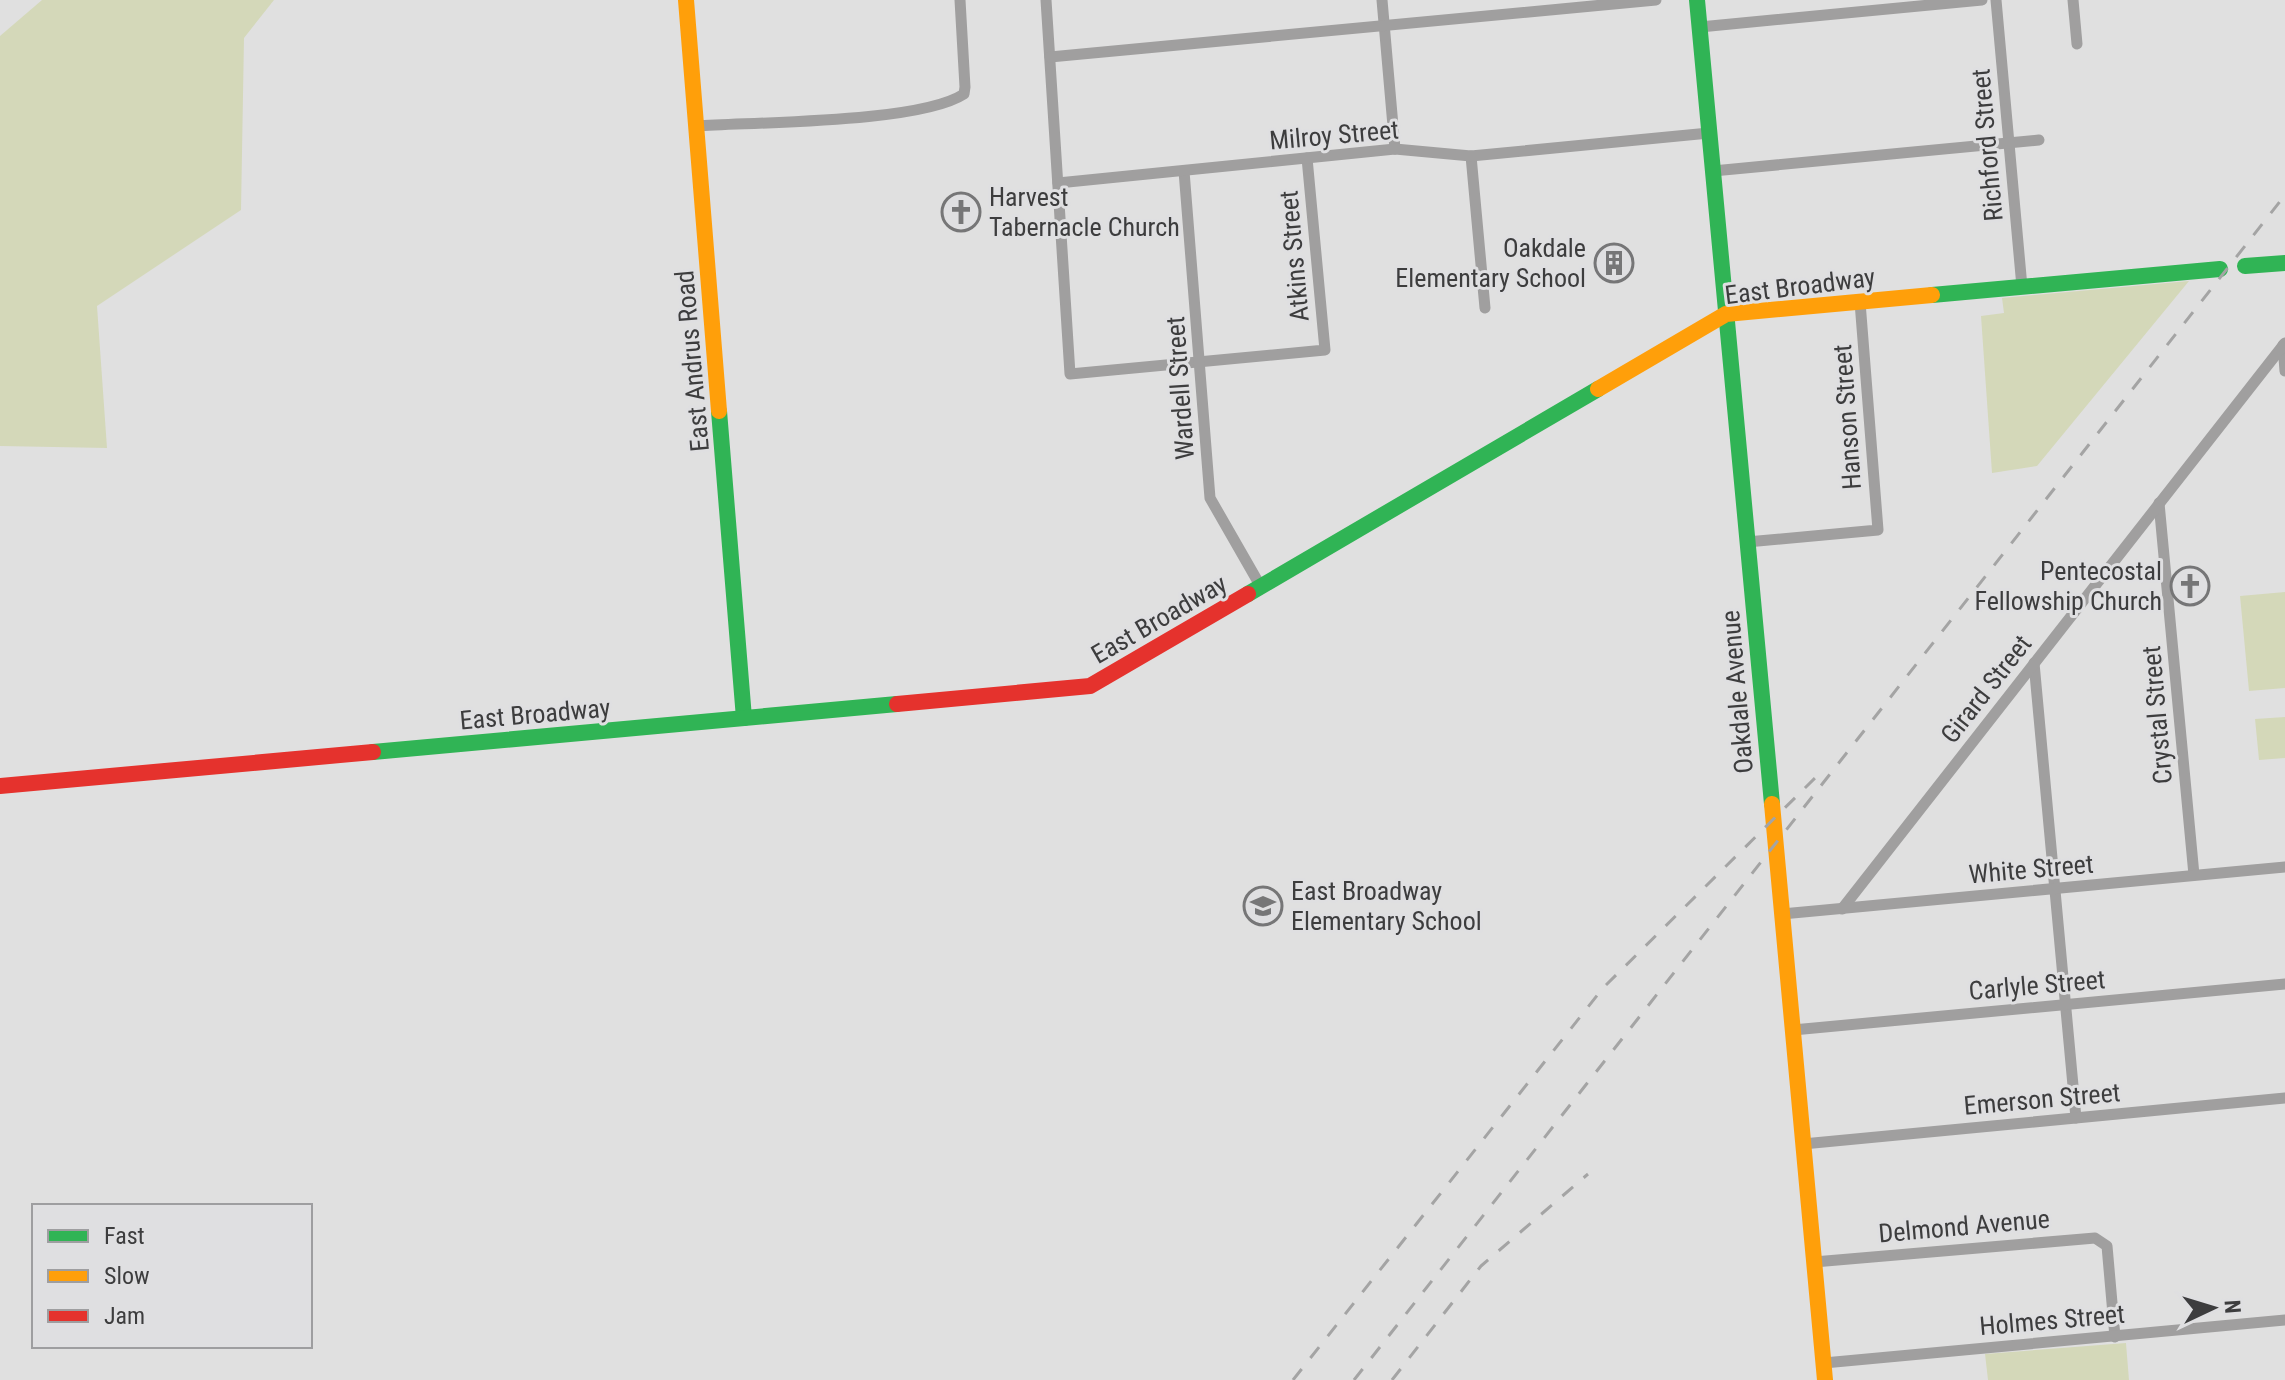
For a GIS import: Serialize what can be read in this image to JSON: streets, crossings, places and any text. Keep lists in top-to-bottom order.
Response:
{
  "streets": {
    "street": [
      "Milroy Street",
      "Richford Street",
      "Atkins Street",
      "East Broadway",
      "East Andrus Road",
      "Wardell Street",
      "Hanson Street",
      "Girard Street",
      "Oakdale Avenue",
      "Crystal Street",
      "White Street",
      "Carlyle Street",
      "Emerson Street",
      "Delmond Avenue",
      "Holmes Street"
    ]
  },
  "crossings": [
    ["Milroy Street", "Atkins Street"],
    ["Milroy Street", "Wardell Street"],
    ["Milroy Street", "Oakdale Avenue"],
    ["Richford Street", "East Broadway"],
    ["Atkins Street", "Wardell Street"],
    ["East Broadway", "East Andrus Road"],
    ["East Broadway", "Wardell Street"],
    ["East Broadway", "Hanson Street"],
    ["East Broadway", "Oakdale Avenue"],
    ["Hanson Street", "Oakdale Avenue"],
    ["Girard Street", "Crystal Street"],
    ["Girard Street", "White Street"],
    ["Oakdale Avenue", "White Street"],
    ["Oakdale Avenue", "Carlyle Street"],
    ["Oakdale Avenue", "Emerson Street"],
    ["Oakdale Avenue", "Delmond Avenue"],
    ["Oakdale Avenue", "Holmes Street"],
    ["Crystal Street", "White Street"],
    ["Delmond Avenue", "Holmes Street"]
  ],
  "places": {
    "church": ["Harvest Tabernacle Church", "Pentecostal Fellowship Church"],
    "building": ["Oakdale Elementary School"],
    "school or university": ["East Broadway Elementary School"]
  },
  "legend": ["Fast", "Slow", "Jam"],
  "north": "right"
}
